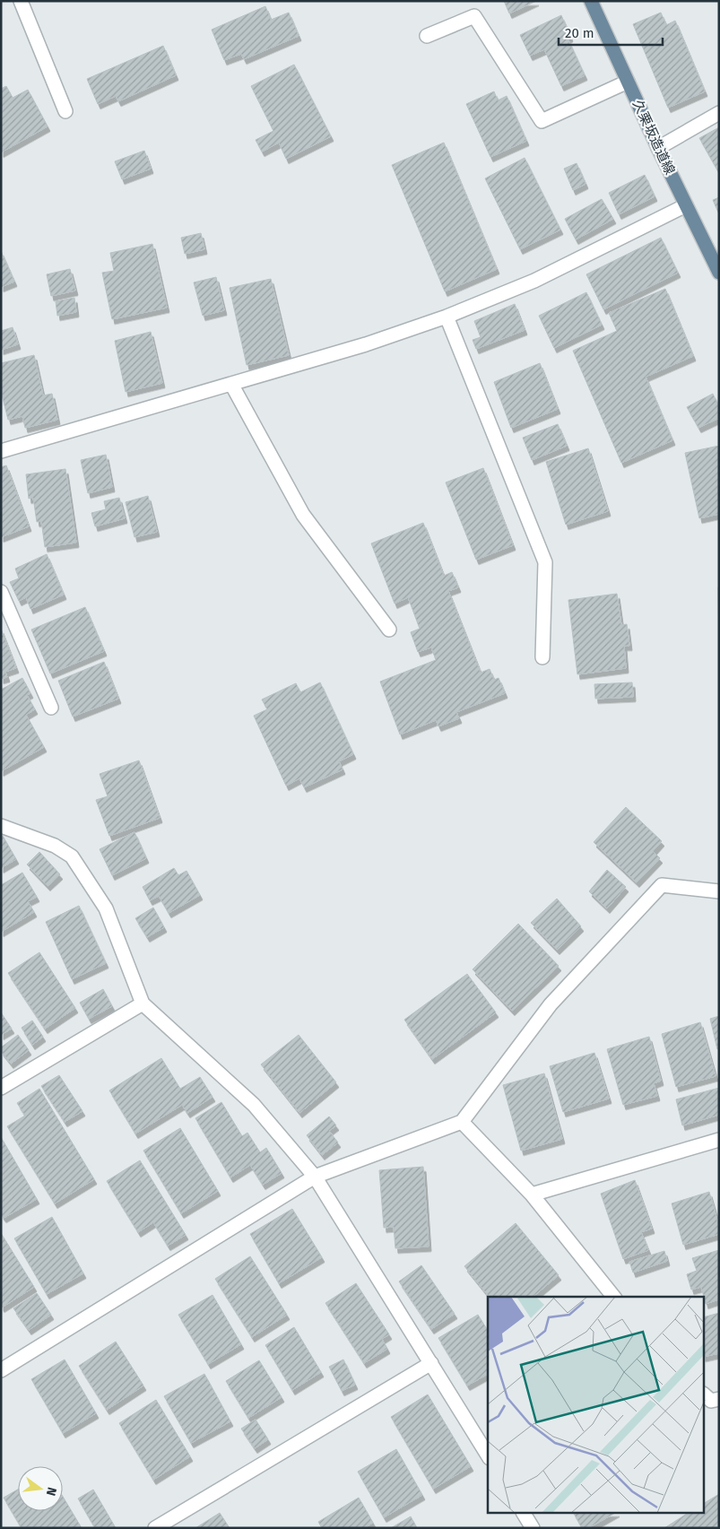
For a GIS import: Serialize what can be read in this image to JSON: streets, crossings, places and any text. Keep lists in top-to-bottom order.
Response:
{
  "streets": {
    "main road": ["久栗坂造道線"]
  },
  "scale_bar": "20 m",
  "north": "right"
}
